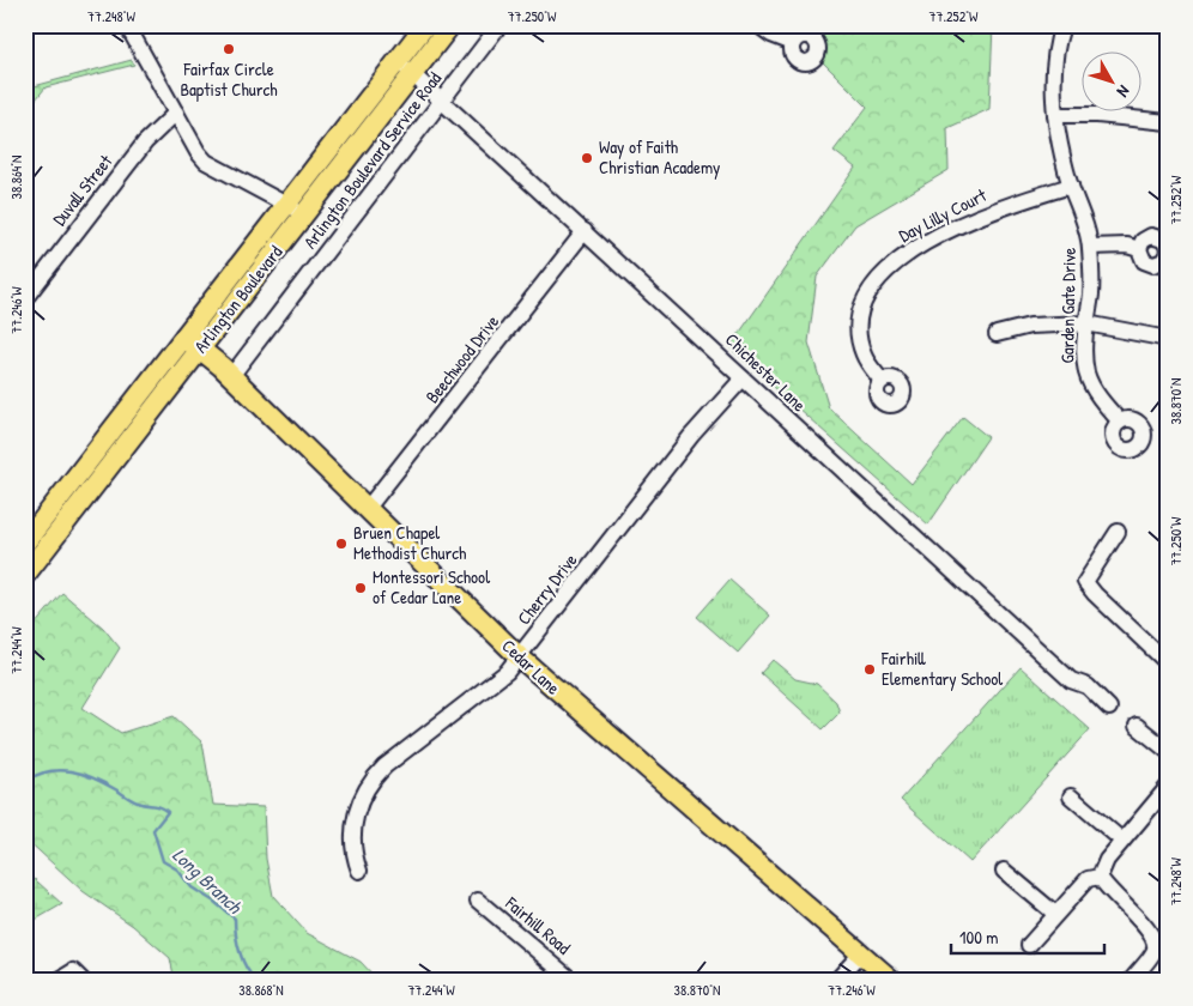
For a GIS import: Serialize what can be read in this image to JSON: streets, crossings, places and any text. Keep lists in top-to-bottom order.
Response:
{
  "streets": {
    "main road": ["Arlington Boulevard", "Cedar Lane"],
    "street": [
      "Arlington Boulevard Service Road",
      "Duvall Street",
      "Day Lilly Court",
      "Garden Gate Drive",
      "Beechwood Drive",
      "Chichester Lane",
      "Cherry Drive",
      "Fairhill Road"
    ]
  },
  "crossings": [
    ["Arlington Boulevard Service Road", "Chichester Lane"],
    ["Arlington Boulevard Service Road", "Cedar Lane"],
    ["Day Lilly Court", "Garden Gate Drive"],
    ["Arlington Boulevard", "Chichester Lane"],
    ["Arlington Boulevard", "Cedar Lane"],
    ["Beechwood Drive", "Chichester Lane"],
    ["Beechwood Drive", "Cedar Lane"],
    ["Chichester Lane", "Cherry Drive"],
    ["Cherry Drive", "Cedar Lane"]
  ],
  "water": ["Long Branch"],
  "places": [
    "Fairfax Circle Baptist Church",
    "Way of Faith Christian Academy",
    "Bruen Chapel Methodist Church",
    "Montessori School of Cedar Lane",
    "Fairhill Elementary School"
  ],
  "scale_bar": "100 m",
  "north": "bottom right",
  "coordinates": [
    "77.248°W",
    "77.250°W",
    "77.252°W",
    "38.864°N",
    "77.246°W",
    "38.870°N",
    "77.244°W",
    "38.868°N"
  ]
}
